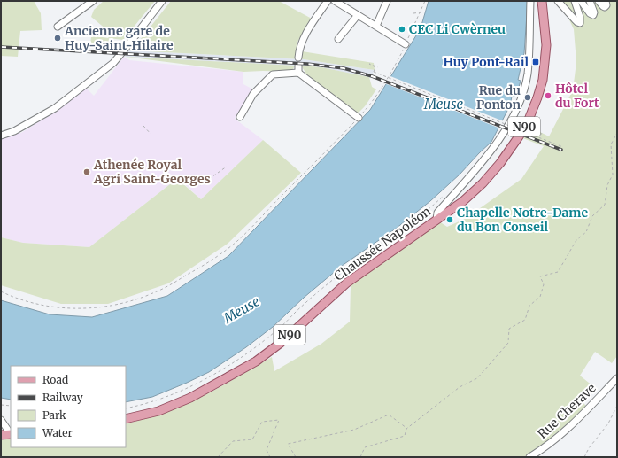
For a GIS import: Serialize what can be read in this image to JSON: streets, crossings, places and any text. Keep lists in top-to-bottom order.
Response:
{
  "streets": {
    "main road": ["N90", "Chaussée Napoléon"],
    "street": ["Rue Cherave"]
  },
  "water": ["Meuse"],
  "places": {
    "other": [
      "CEC Li Cwèrneu",
      "Ancienne gare de Huy-Saint-Hilaire",
      "Hôtel du Fort",
      "Rue du Ponton",
      "Athenée Royal Agri Saint-Georges",
      "Chapelle Notre-Dame du Bon Conseil"
    ],
    "transit": ["Huy Pont-Rail"]
  },
  "legend": [
    "Road",
    "Railway",
    "Park",
    "Water"
  ]
}
